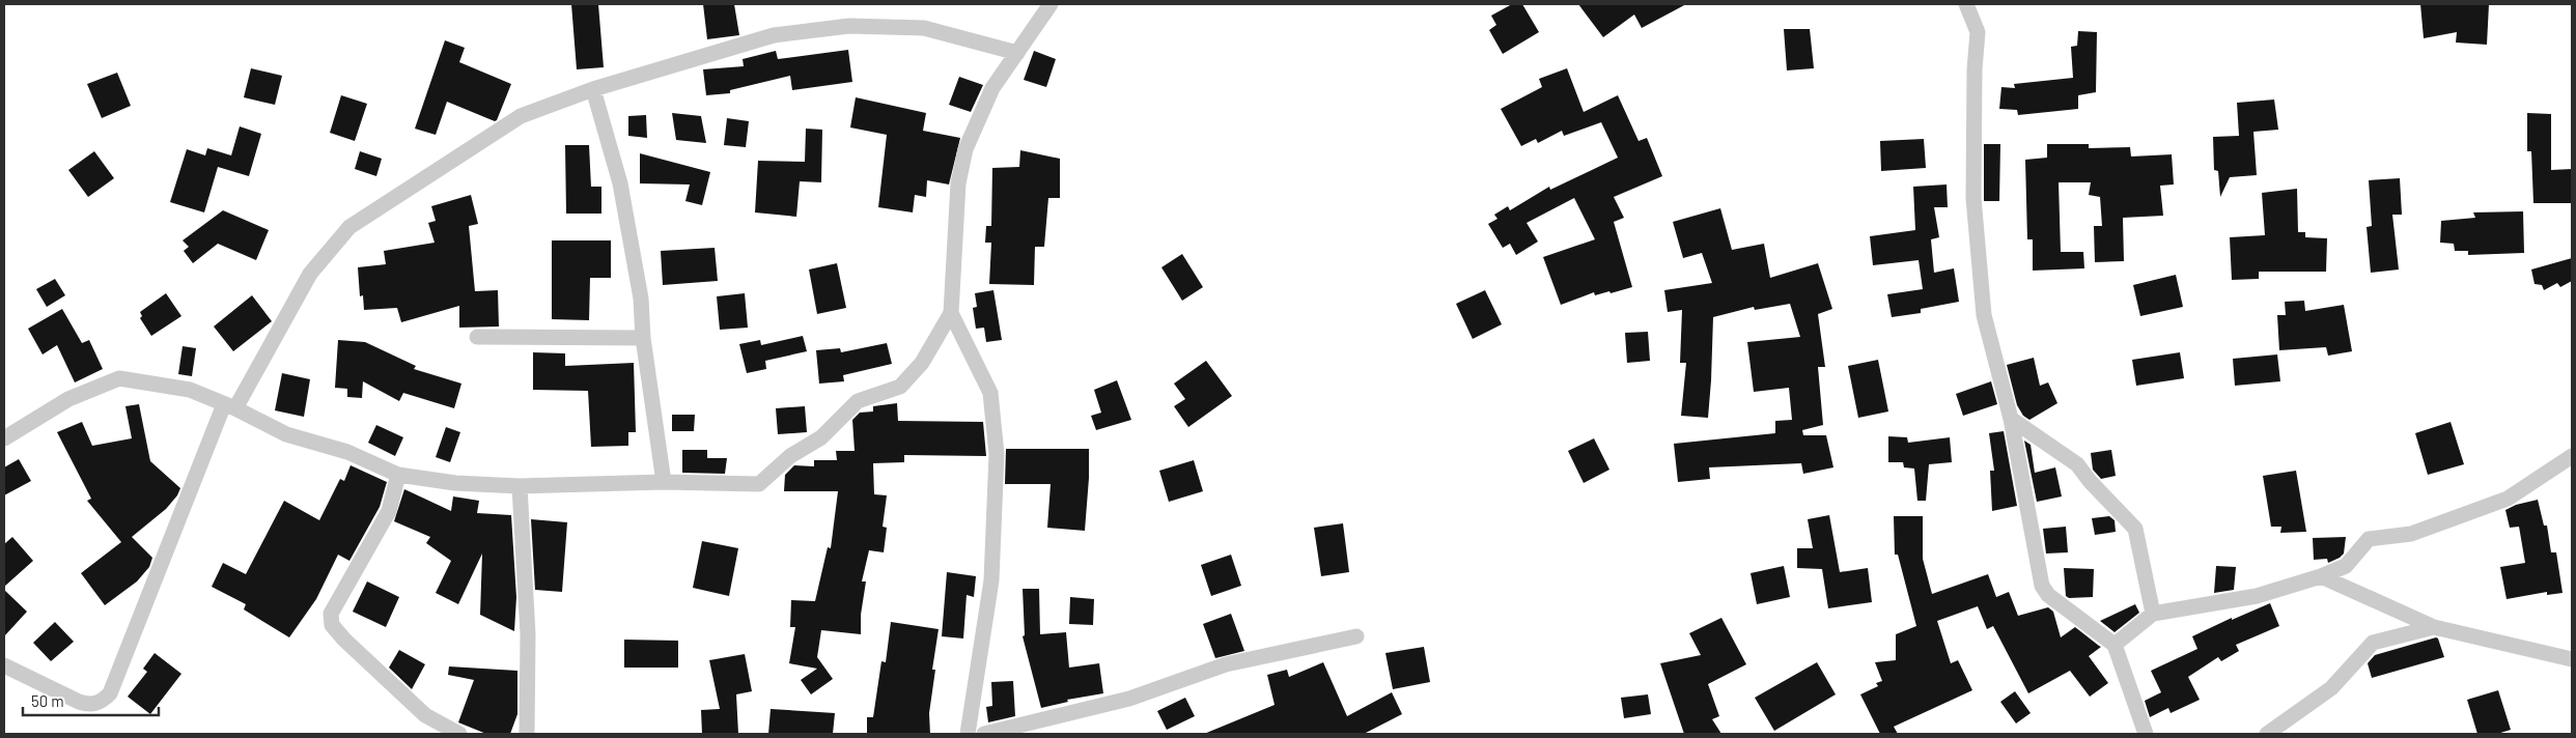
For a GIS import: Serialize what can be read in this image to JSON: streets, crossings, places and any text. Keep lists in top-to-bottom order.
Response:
{
  "scale_bar": "50 m"
}
